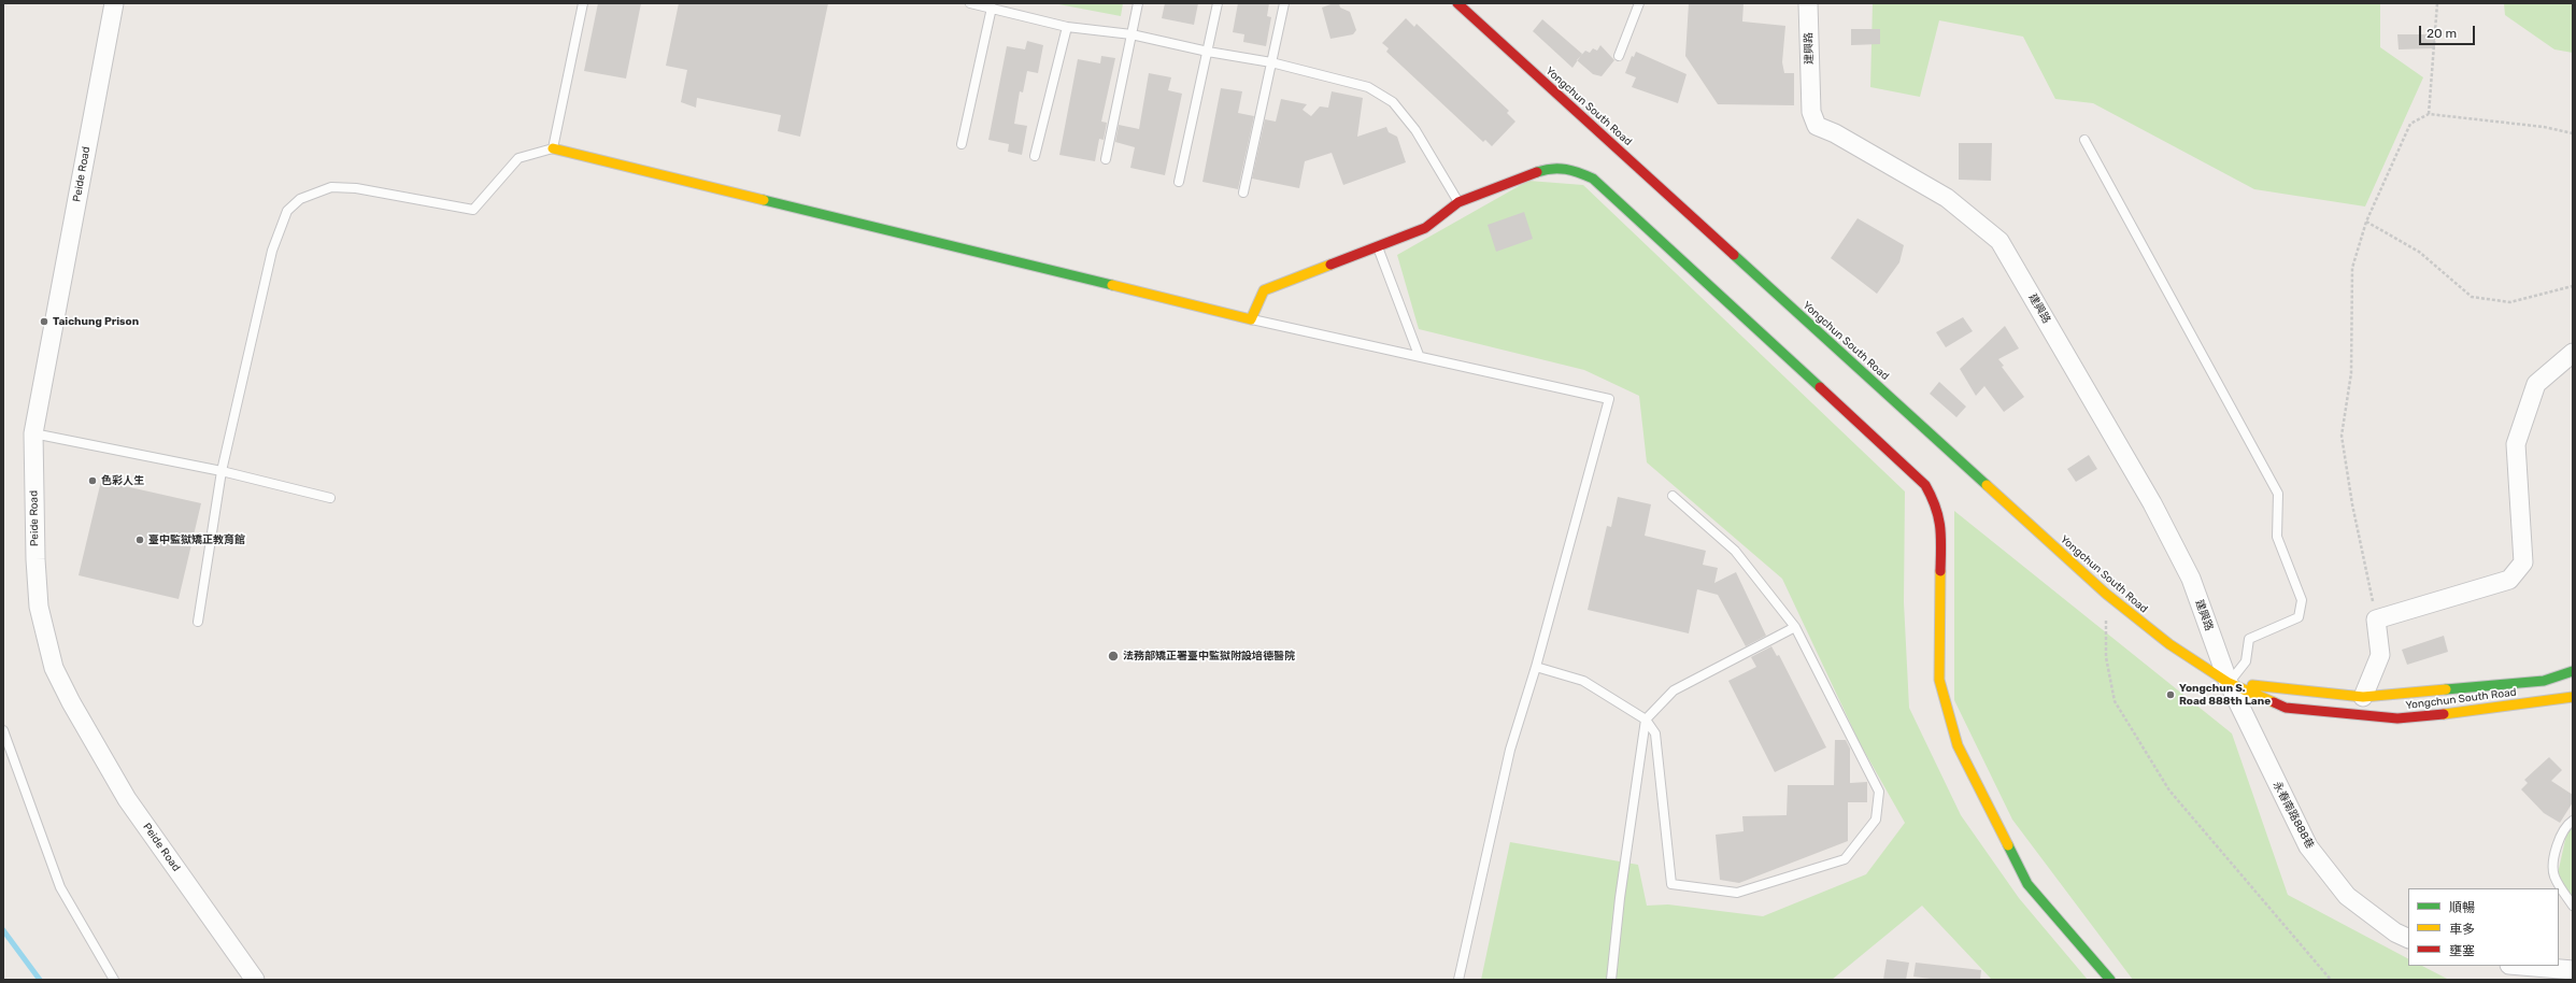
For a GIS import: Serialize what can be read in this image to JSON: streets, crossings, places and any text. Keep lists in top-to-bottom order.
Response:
{
  "streets": {
    "street": [
      "建興路",
      "Yongchun South Road",
      "Peide Road",
      "永春南路888巷"
    ]
  },
  "crossings": [
    ["建興路", "Yongchun South Road"],
    ["建興路", "永春南路888巷"],
    ["Yongchun South Road", "永春南路888巷"]
  ],
  "places": [
    "Taichung Prison",
    "色彩人生",
    "臺中監獄矯正教育館",
    "法務部矯正署臺中監獄附設培德醫院",
    "Yongchun S. Road 888th Lane"
  ],
  "legend": ["順暢", "車多", "壅塞"],
  "scale_bar": "20 m"
}
